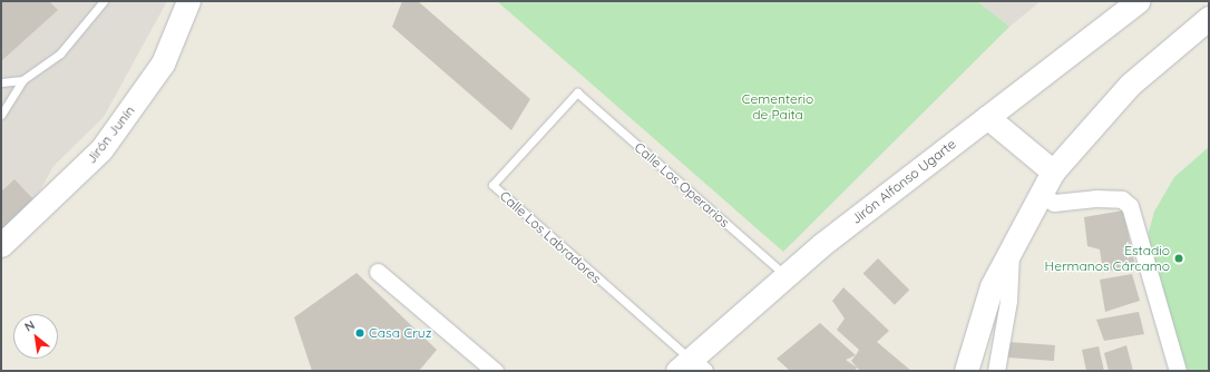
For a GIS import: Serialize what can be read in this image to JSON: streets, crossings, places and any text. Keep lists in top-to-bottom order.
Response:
{
  "streets": {
    "main road": ["Jirón Junín", "Jirón Alfonso Ugarte"],
    "lane": ["Calle Los Operarios", "Calle Los Labradores"]
  },
  "crossings": [
    ["Jirón Alfonso Ugarte", "Calle Los Operarios"],
    ["Jirón Alfonso Ugarte", "Calle Los Labradores"],
    ["Calle Los Operarios", "Calle Los Labradores"]
  ],
  "parks": ["Cementerio de Paita"],
  "places": ["Estadio Hermanos Cárcamo", "Casa Cruz"],
  "north": "top left"
}
